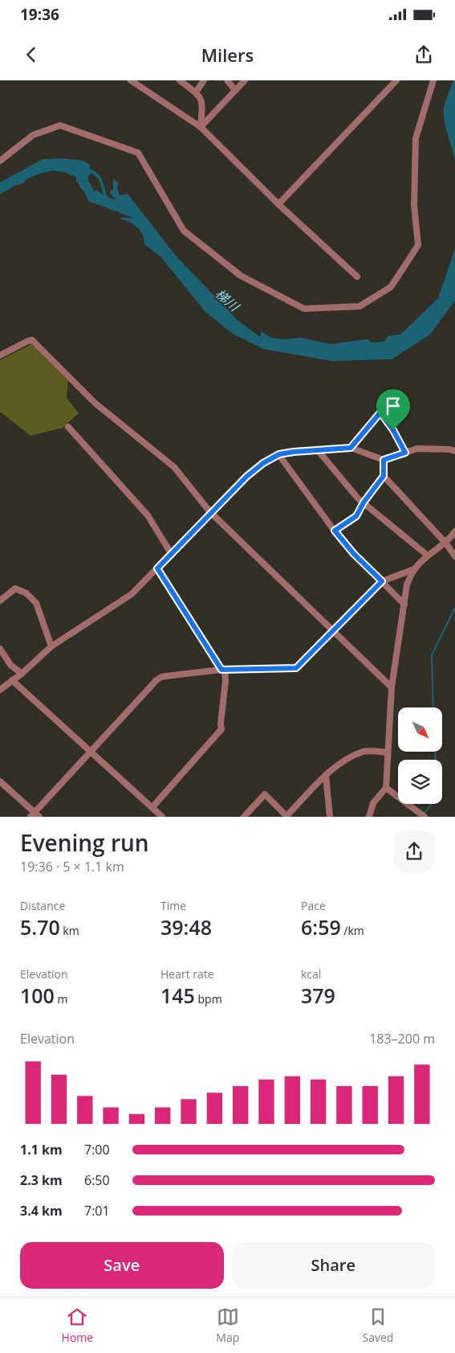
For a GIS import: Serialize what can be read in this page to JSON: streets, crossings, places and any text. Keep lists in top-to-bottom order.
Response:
{
  "water": ["梯川"],
  "north": "bottom right",
  "page": {
    "status": "19:36",
    "header": "Milers",
    "heading": ["Evening run", "19:36 · 5 × 1.1 km"],
    "stats": [
      ["Distance", "5.70 km"],
      ["Time", "39:48"],
      ["Pace", "6:59 /km"],
      ["Elevation", "100 m"],
      ["Heart rate", "145 bpm"],
      ["kcal", "379"]
    ],
    "chart": ["Elevation", "183–200 m"],
    "list": [
      {
        "name": "1.1 km",
        "note": "7:00"
      },
      {
        "name": "2.3 km",
        "note": "6:50"
      },
      {
        "name": "3.4 km",
        "note": "7:01"
      }
    ],
    "buttons": ["Save", "Share"],
    "tabs": ["Home", "Map", "Saved"]
  }
}
